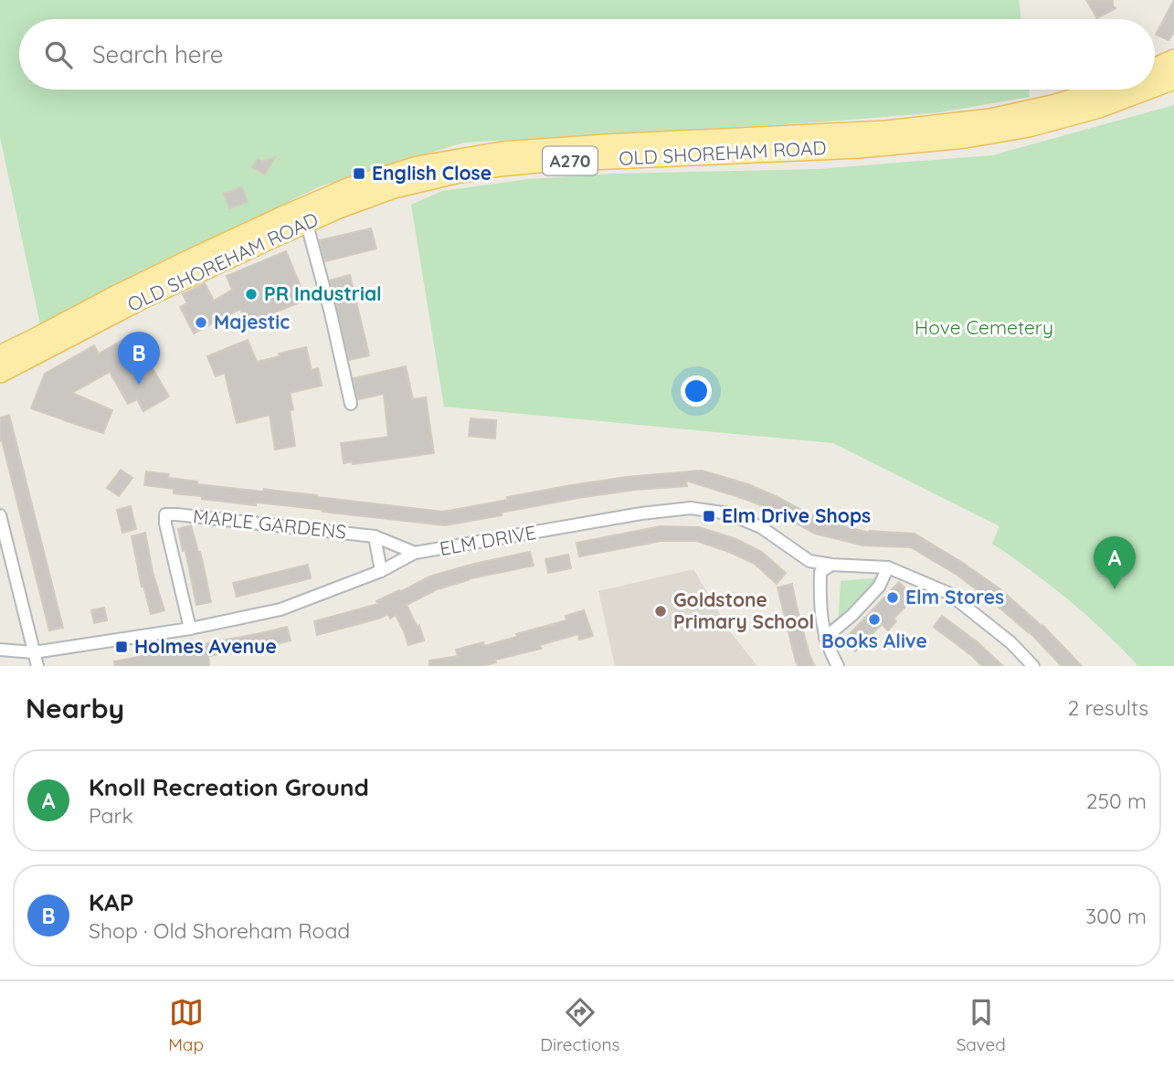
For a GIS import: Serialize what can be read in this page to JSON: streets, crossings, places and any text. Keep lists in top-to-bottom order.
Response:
{
  "streets": {
    "main road": ["OLD SHOREHAM ROAD", "A270"],
    "street": ["MAPLE GARDENS", "ELM DRIVE"]
  },
  "crossings": [
    ["MAPLE GARDENS", "ELM DRIVE"]
  ],
  "parks": ["Hove Cemetery"],
  "places": {
    "transit": ["English Close", "Elm Drive Shops", "Holmes Avenue"],
    "other": [
      "PR Industrial",
      "Majestic",
      "Elm Stores",
      "Goldstone Primary School",
      "Books Alive"
    ]
  },
  "page": {
    "search": "Search here",
    "pins": ["B", "A"],
    "heading": ["Nearby", "2 results"],
    "list": [
      {
        "mark": "A",
        "name": "Knoll Recreation Ground",
        "note": "Park",
        "value": "250 m"
      },
      {
        "mark": "B",
        "name": "KAP",
        "note": "Shop · Old Shoreham Road",
        "value": "300 m"
      }
    ],
    "nav": ["Map", "Directions", "Saved"]
  }
}
